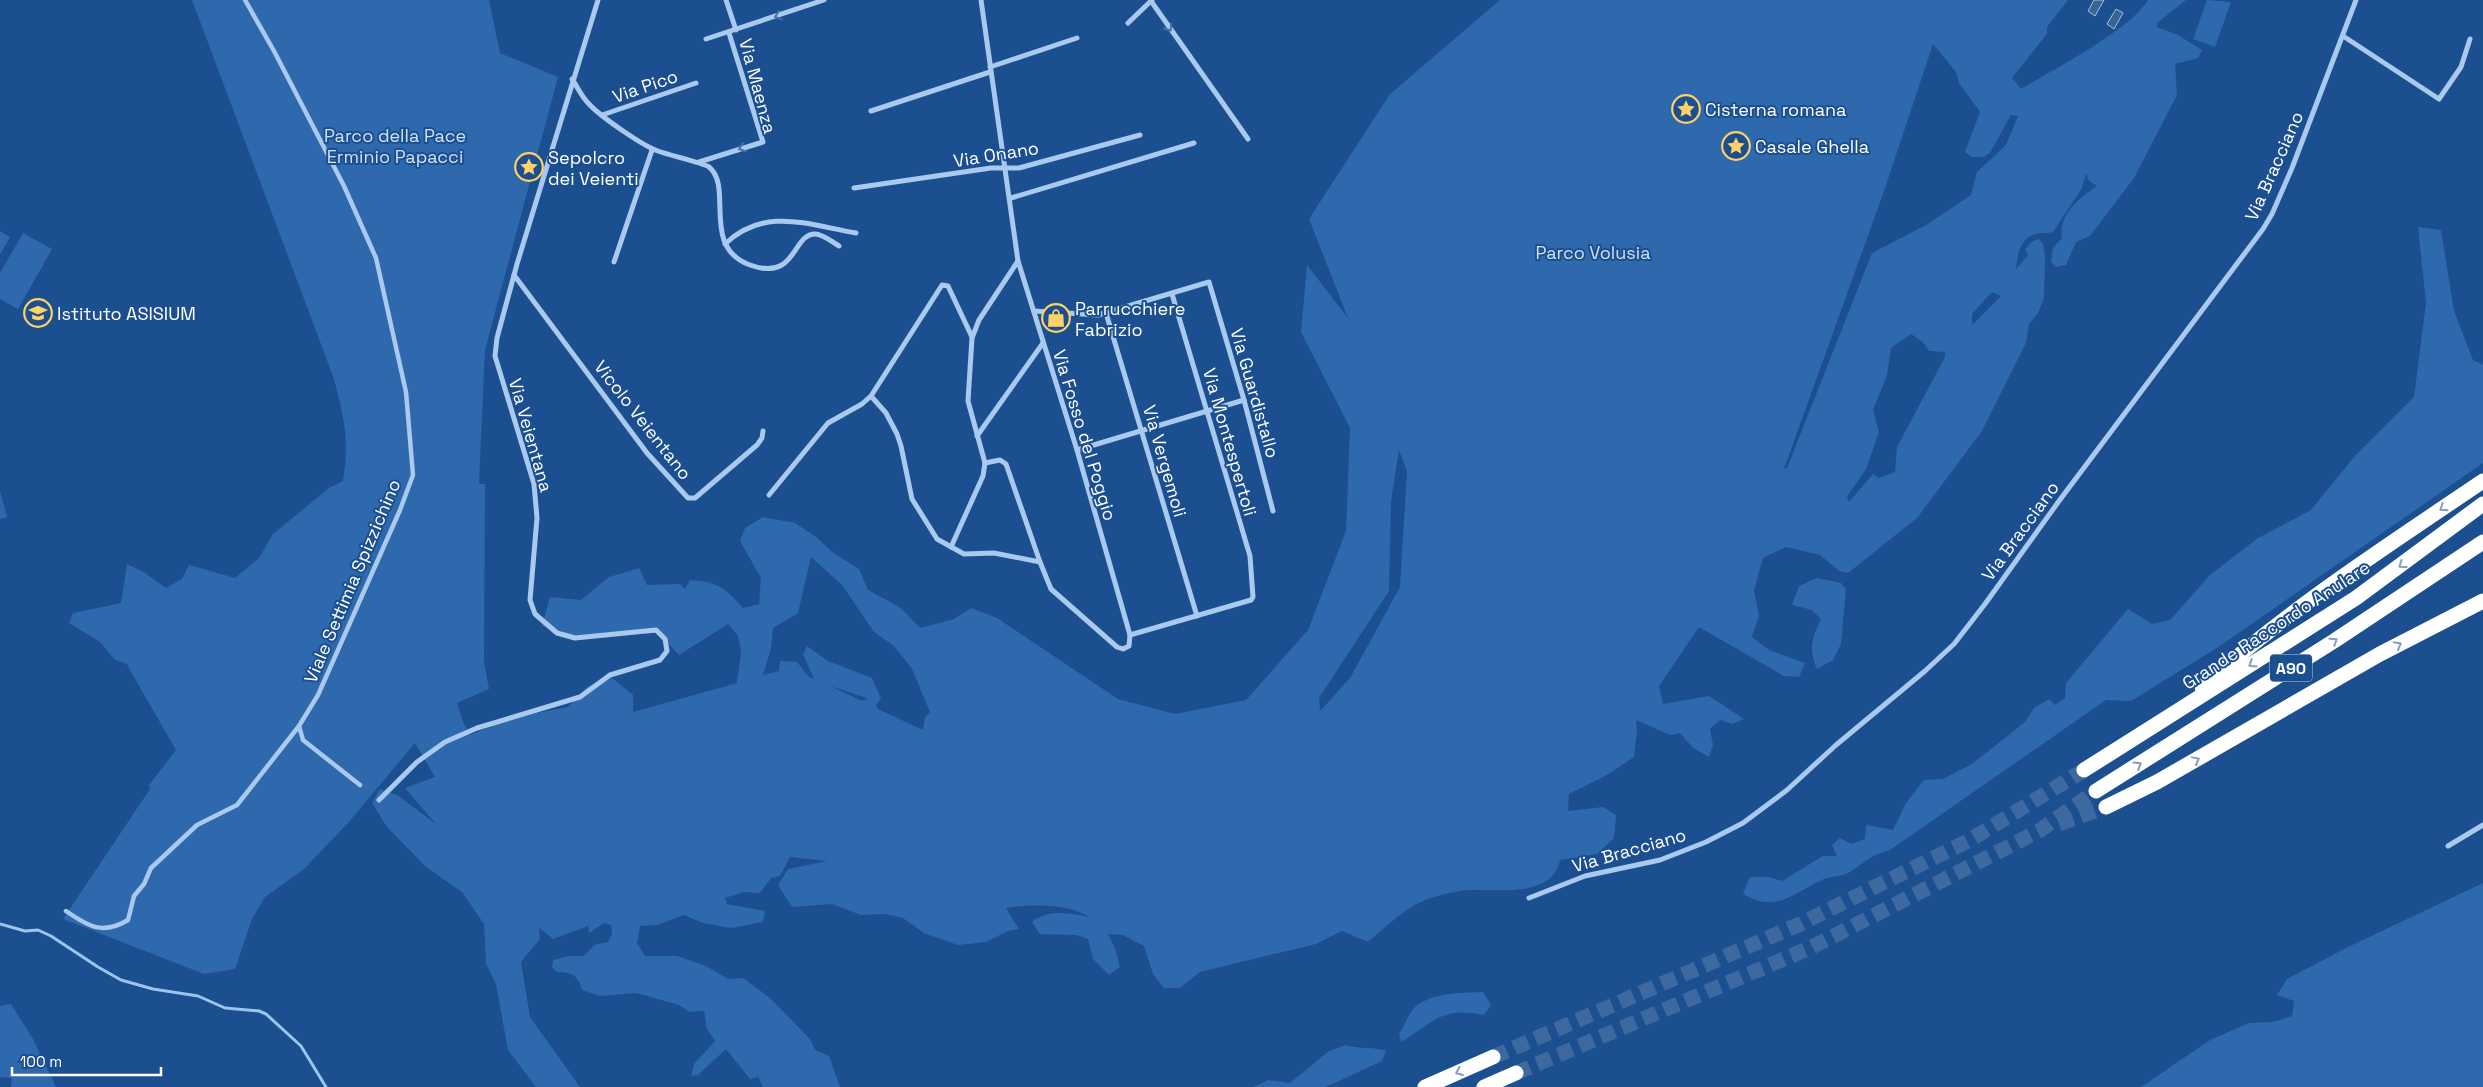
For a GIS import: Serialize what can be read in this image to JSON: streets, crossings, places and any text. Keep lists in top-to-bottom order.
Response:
{
  "streets": {
    "highway": ["Grande Raccordo Anulare", "A90"],
    "street": [
      "Via Pico",
      "Via Maenza",
      "Via Onano",
      "Via Bracciano",
      "Via Guardistallo",
      "Vicolo Veientano",
      "Via Veientana",
      "Via Fosso del Poggio",
      "Via Montespertoli",
      "Via Vergemoli",
      "Viale Settimia Spizzichino"
    ]
  },
  "crossings": [
    ["Via Onano", "Via Fosso del Poggio"],
    ["Via Guardistallo", "Via Montespertoli"],
    ["Vicolo Veientano", "Via Veientana"],
    ["Via Montespertoli", "Via Vergemoli"]
  ],
  "parks": ["Parco della Pace Erminio Papacci", "Parco Volusia"],
  "places": {
    "place": ["Cisterna romana", "Casale Ghella", "Sepolcro dei Veienti"],
    "school or university": ["Istituto ASISIUM"],
    "shop": ["Parrucchiere Fabrizio"]
  },
  "scale_bar": "100 m"
}
